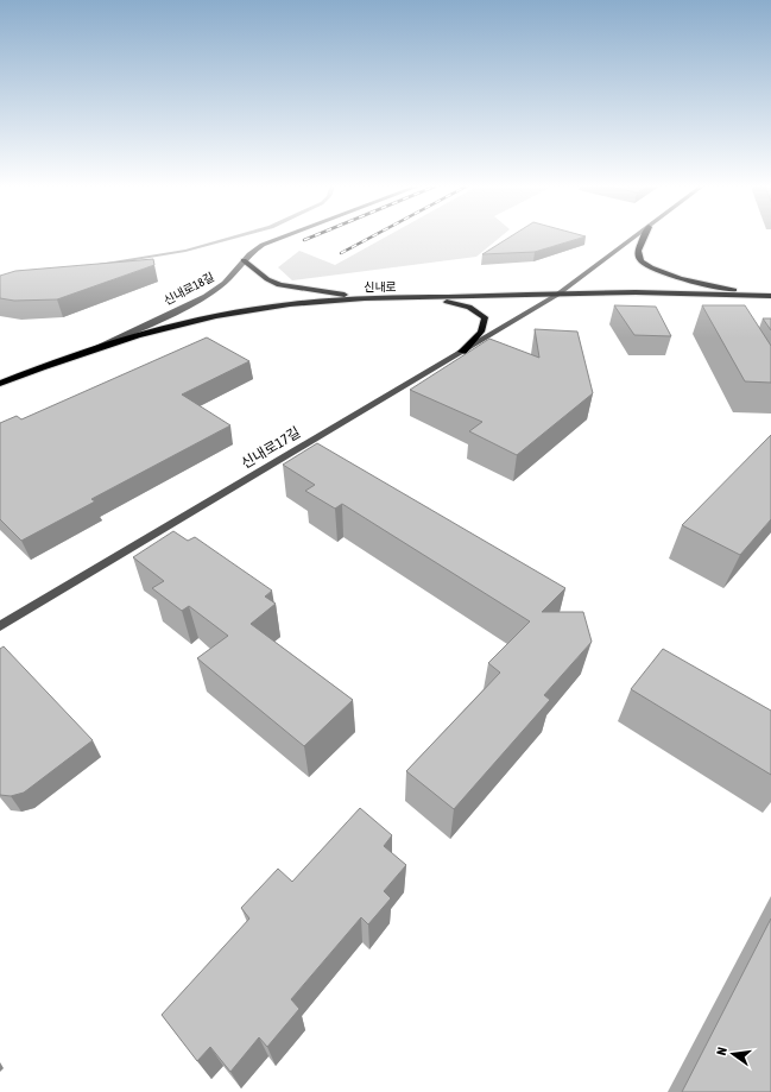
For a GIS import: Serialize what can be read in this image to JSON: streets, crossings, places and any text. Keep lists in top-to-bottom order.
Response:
{
  "streets": {
    "main road": ["신내로"],
    "street": ["신내로18길", "신내로17길"]
  },
  "crossings": [
    ["신내로", "신내로18길"],
    ["신내로", "신내로17길"]
  ],
  "north": "left"
}
